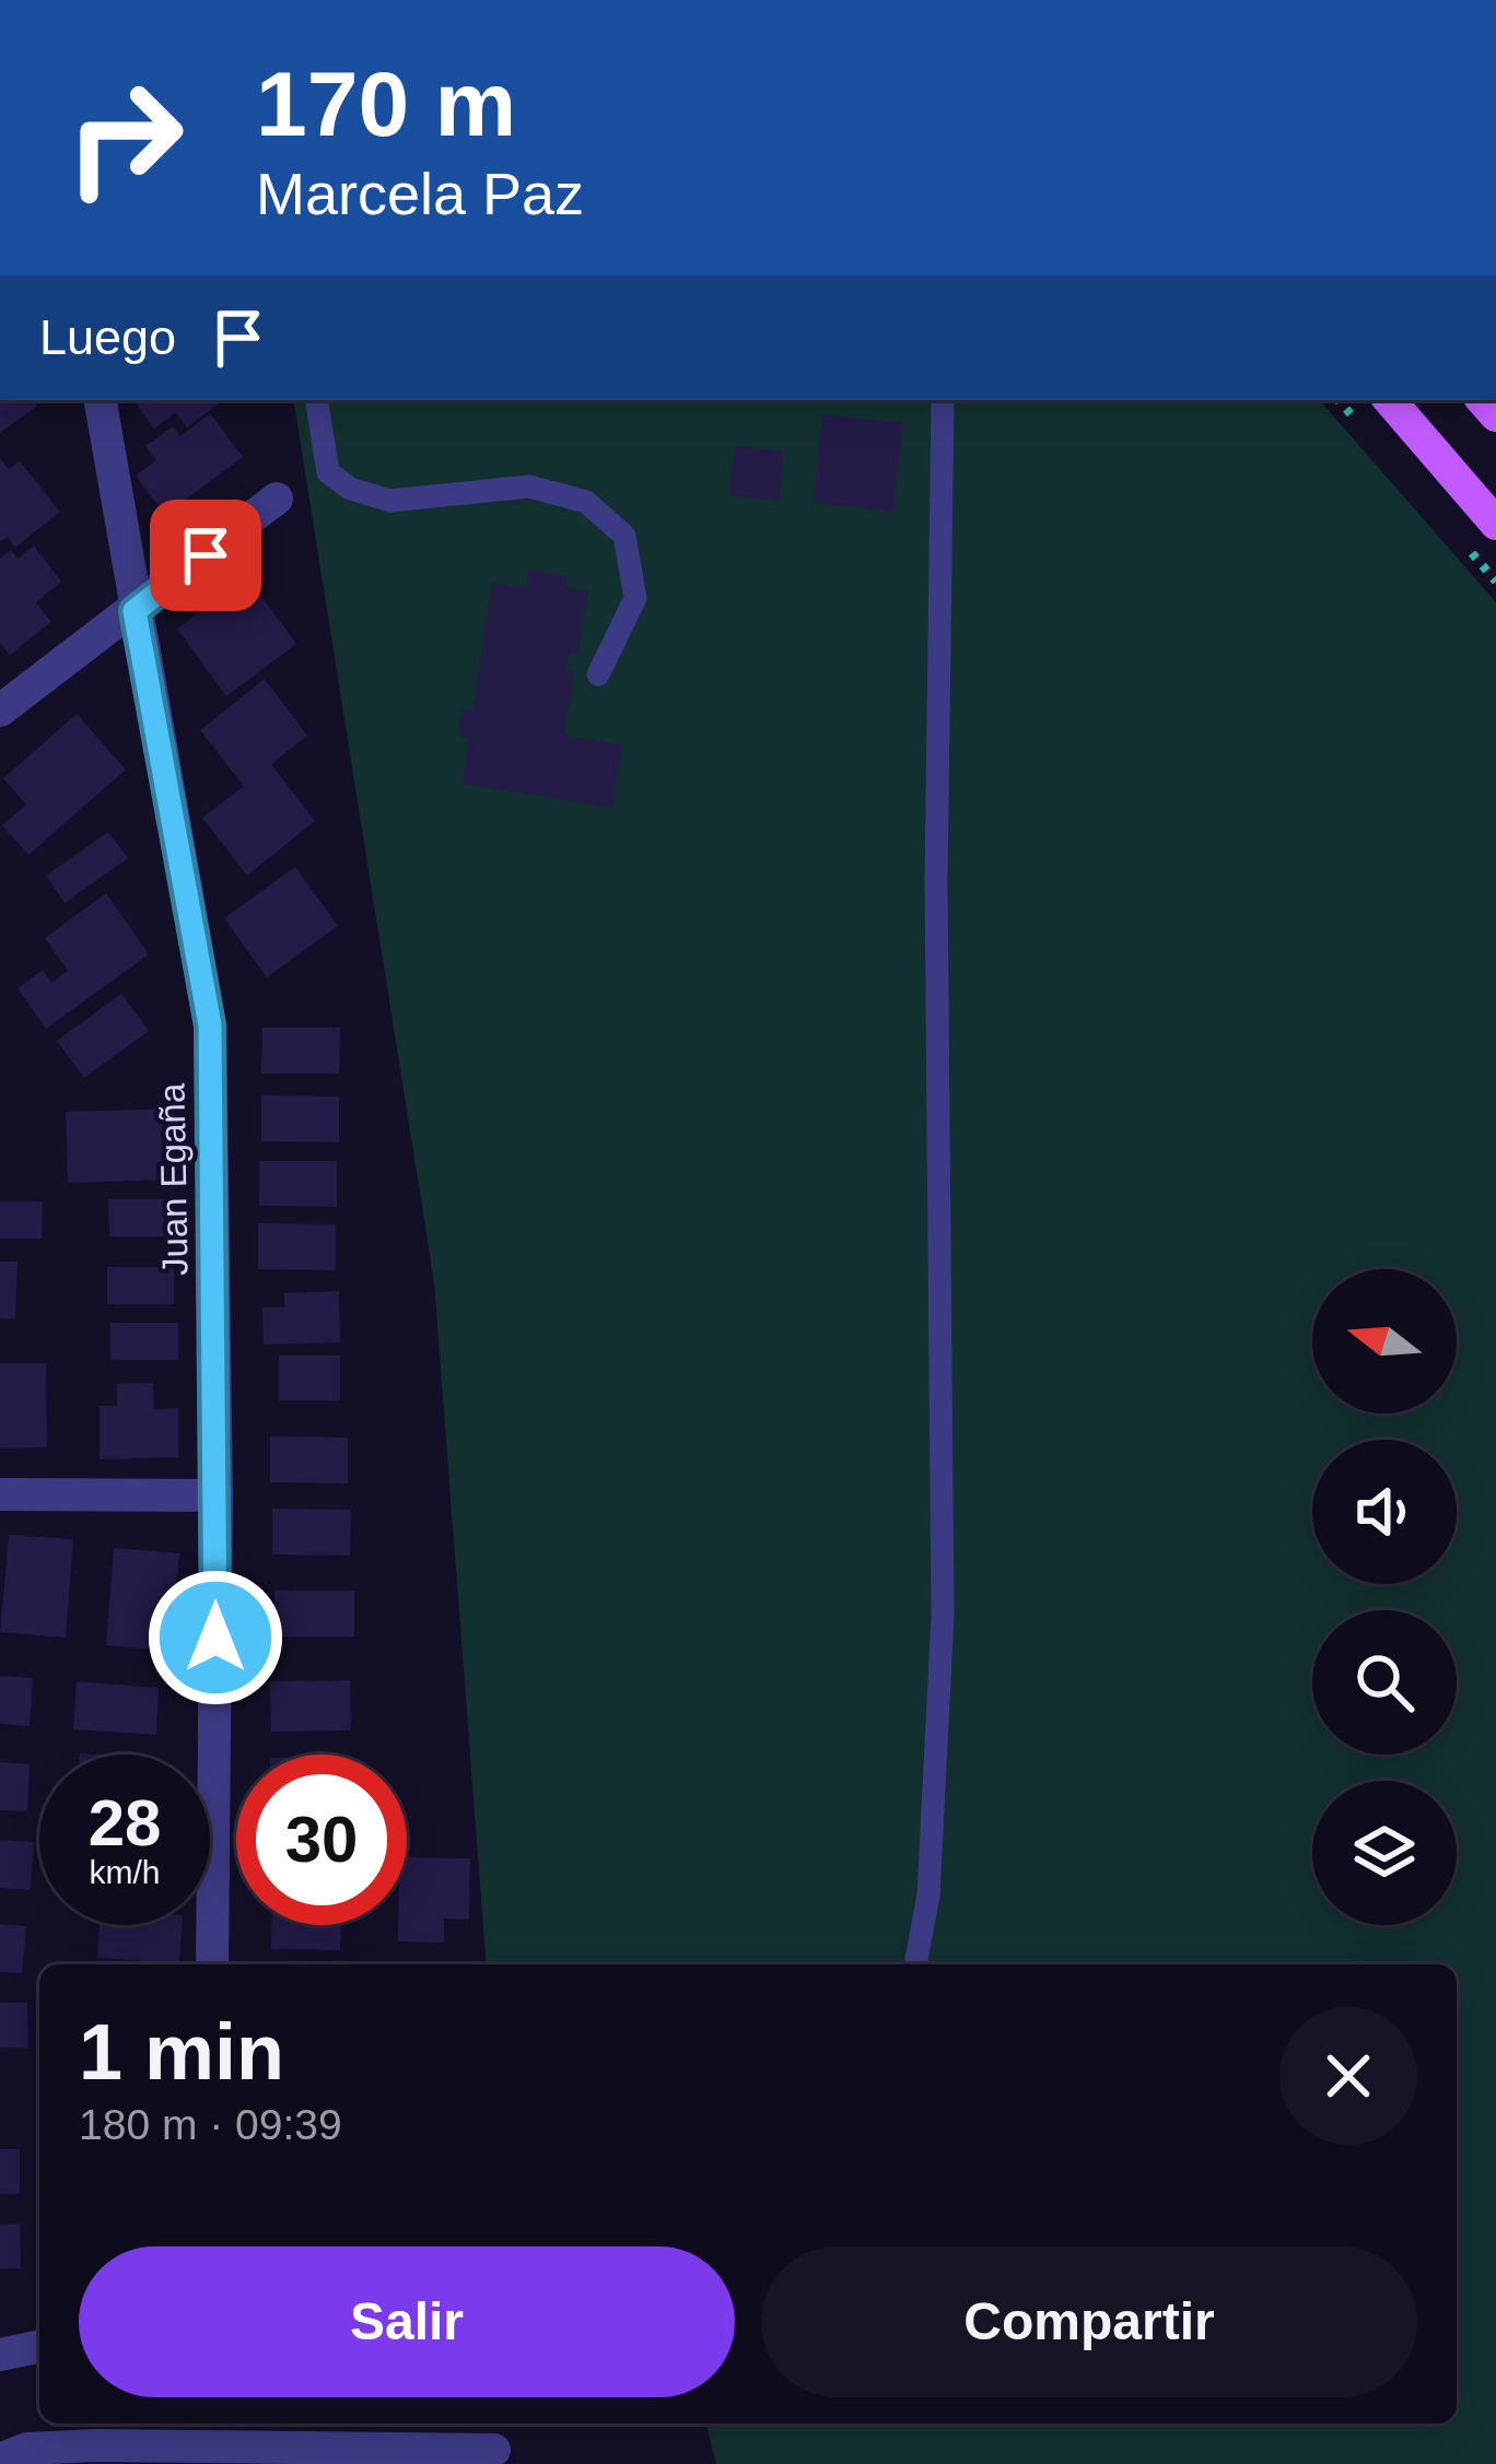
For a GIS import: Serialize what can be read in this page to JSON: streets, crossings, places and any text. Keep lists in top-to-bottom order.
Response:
{
  "streets": {
    "street": ["Juan Egaña"]
  },
  "north": "left",
  "page": {
    "turn": ["170 m", "Marcela Paz"],
    "then": "Luego",
    "speed": "28 km/h",
    "limit": "30",
    "heading": ["1 min", "180 m · 09:39"],
    "buttons": ["Salir", "Compartir"]
  }
}
